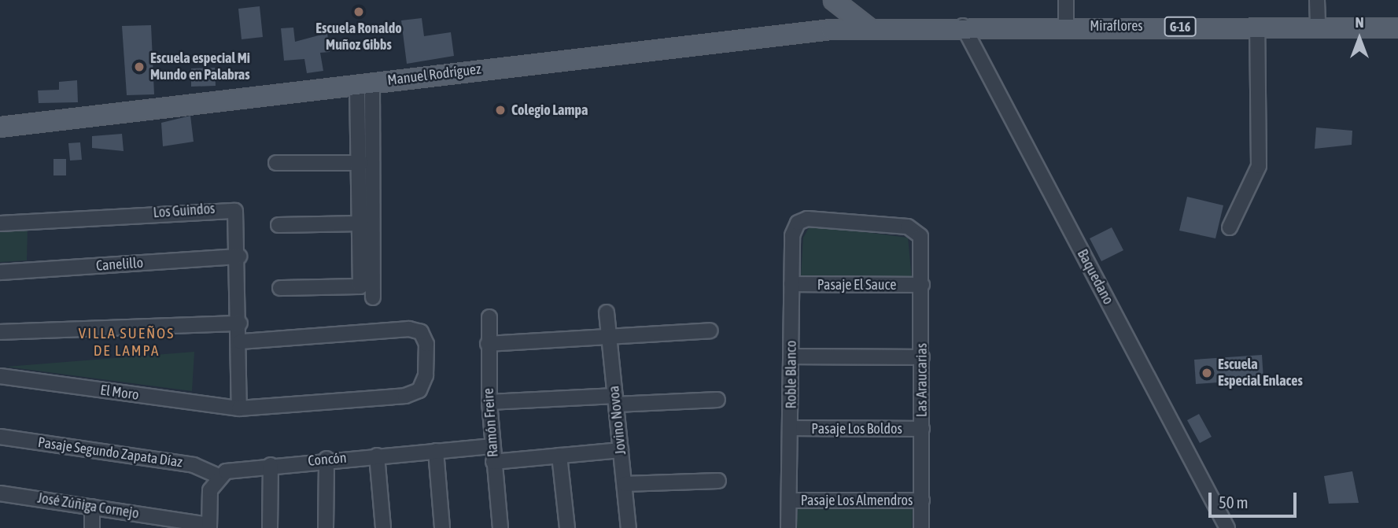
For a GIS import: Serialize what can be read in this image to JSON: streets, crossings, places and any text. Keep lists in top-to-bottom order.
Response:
{
  "streets": {
    "main road": ["Miraflores", "G-16", "Manuel Rodríguez"],
    "street": [
      "Los Guindos",
      "Canelillo",
      "Baquedano",
      "Pasaje El Sauce",
      "Roble Blanco",
      "Las Araucarias",
      "El Moro",
      "Jovino Novoa",
      "Ramón Freire",
      "Pasaje Los Boldos",
      "Pasaje Segundo Zapata Díaz",
      "Concón",
      "Pasaje Los Almendros",
      "José Zúñiga Cornejo"
    ]
  },
  "crossings": [
    ["Miraflores", "Manuel Rodríguez"],
    ["Miraflores", "Baquedano"],
    ["Los Guindos", "Canelillo"],
    ["Los Guindos", "El Moro"],
    ["Pasaje El Sauce", "Roble Blanco"],
    ["Pasaje El Sauce", "Las Araucarias"],
    ["Roble Blanco", "Las Araucarias"],
    ["Roble Blanco", "Pasaje Los Boldos"],
    ["Roble Blanco", "Pasaje Los Almendros"],
    ["Las Araucarias", "Pasaje Los Boldos"],
    ["Las Araucarias", "Pasaje Los Almendros"],
    ["Ramón Freire", "Concón"],
    ["Pasaje Segundo Zapata Díaz", "Concón"]
  ],
  "districts": ["VILLA SUEÑOS DE LAMPA"],
  "places": [
    "Escuela Ronaldo Muñoz Gibbs",
    "Escuela especial Mi Mundo en Palabras",
    "Colegio Lampa",
    "Escuela Especial Enlaces"
  ],
  "scale_bar": "50 m",
  "north": "top"
}
